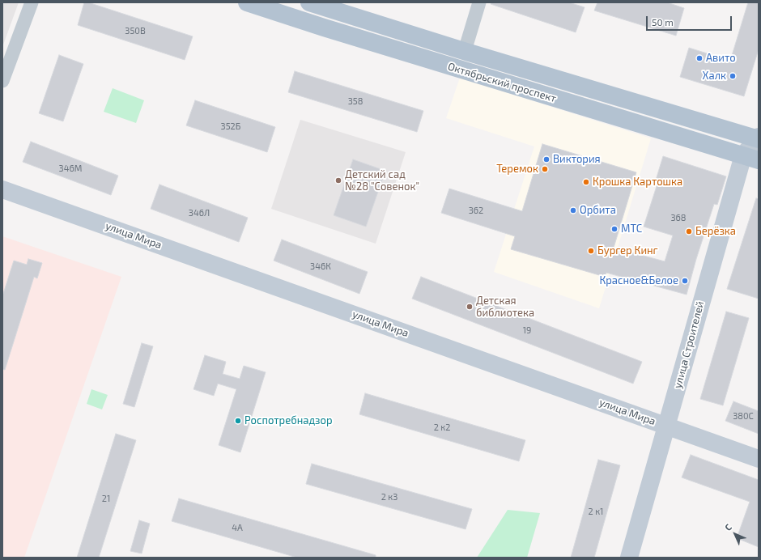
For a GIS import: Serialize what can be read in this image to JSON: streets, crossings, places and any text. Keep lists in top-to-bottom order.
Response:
{
  "streets": {
    "main road": ["Октябрьский проспект"],
    "street": ["улица Мира", "улица Строителей"]
  },
  "crossings": [
    ["Октябрьский проспект", "улица Строителей"],
    ["улица Мира", "улица Строителей"]
  ],
  "places": [
    "Авито",
    "Халк",
    "Виктория",
    "Теремок",
    "Детский сад №28 \"Совенок\"",
    "Крошка Картошка",
    "Орбита",
    "МТС",
    "Берёзка",
    "Бургер Кинг",
    "Красное&Белое",
    "Детская библиотека",
    "Роспотребнадзор"
  ],
  "house_numbers": [
    "350В",
    "358",
    "352Б",
    "346М",
    "362",
    "346Л",
    "368",
    "346К",
    "19",
    "380С",
    "2 к2",
    "2 к3",
    "21",
    "2 к1",
    "4А"
  ],
  "scale_bar": "50 m",
  "north": "top left"
}
